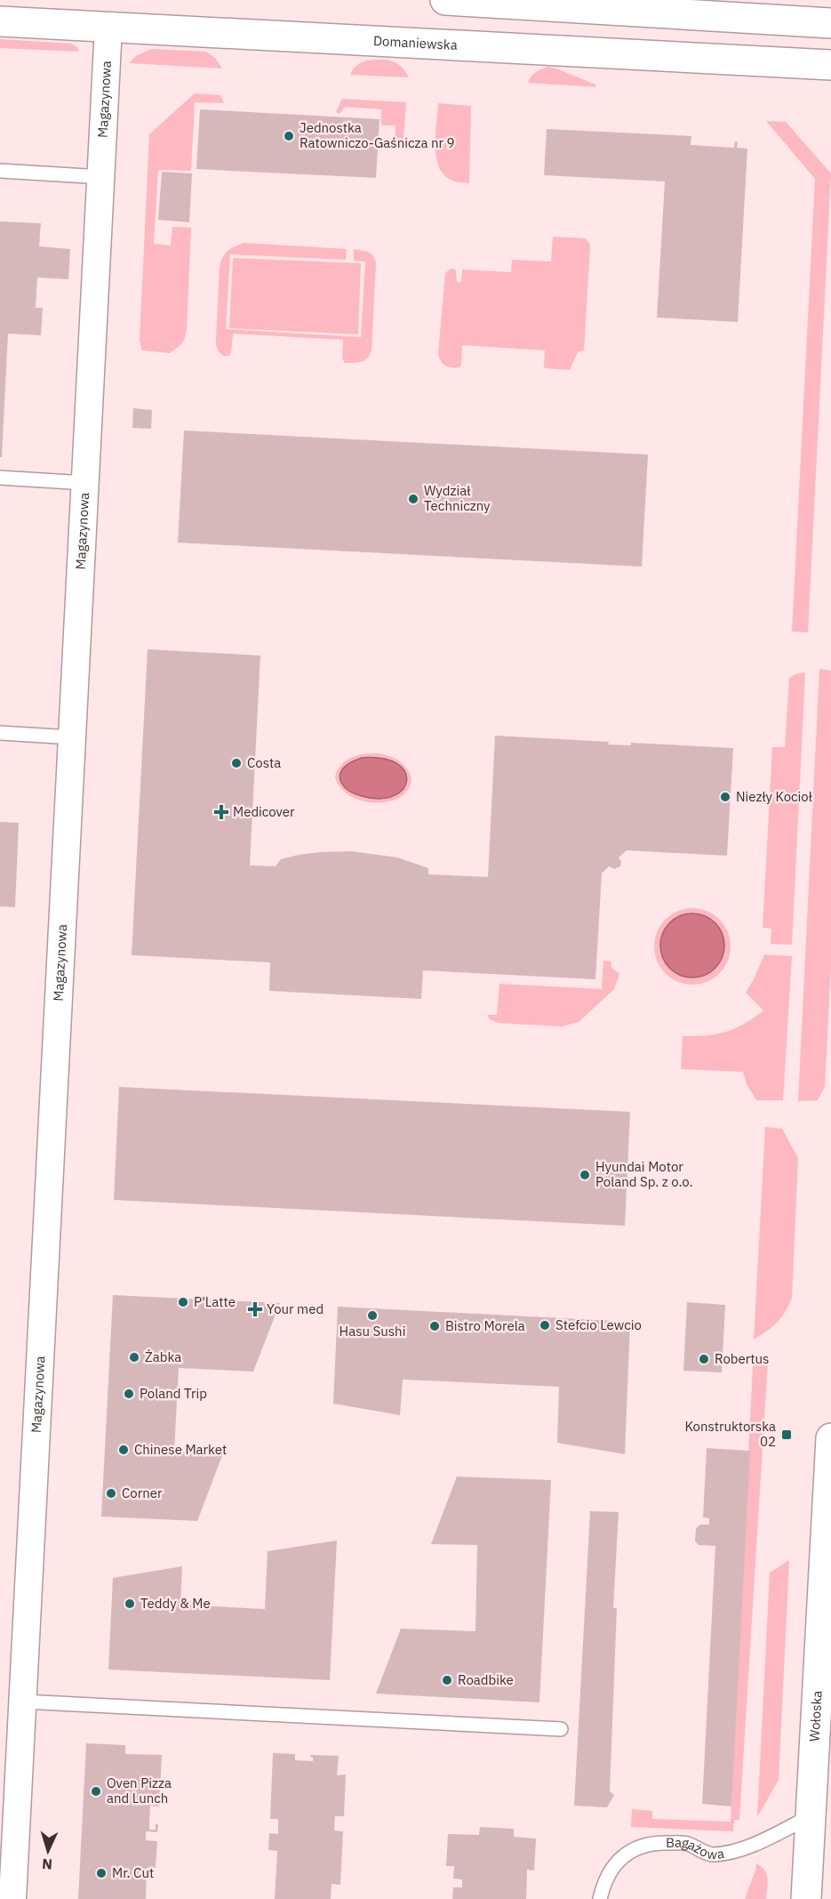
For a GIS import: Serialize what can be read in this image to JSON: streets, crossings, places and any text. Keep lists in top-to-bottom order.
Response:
{
  "streets": {
    "street": ["Domaniewska", "Magazynowa", "Wołoska"],
    "lane": ["Bagażowa"]
  },
  "crossings": [
    ["Domaniewska", "Magazynowa"],
    ["Wołoska", "Bagażowa"]
  ],
  "places": {
    "other": [
      "Jednostka Ratowniczo-Gaśnicza nr 9",
      "Wydział Techniczny",
      "Costa",
      "Niezły Kocioł",
      "Hyundai Motor Poland Sp. z o.o.",
      "P'Latte",
      "Hasu Sushi",
      "Stefcio Lewcio",
      "Bistro Morela",
      "Żabka",
      "Robertus",
      "Poland Trip",
      "Chinese Market",
      "Corner",
      "Teddy & Me",
      "Roadbike",
      "Oven Pizza and Lunch",
      "Mr. Cut"
    ],
    "health": ["Medicover", "Your med"],
    "transit": ["Konstruktorska 02"]
  },
  "north": "bottom"
}
